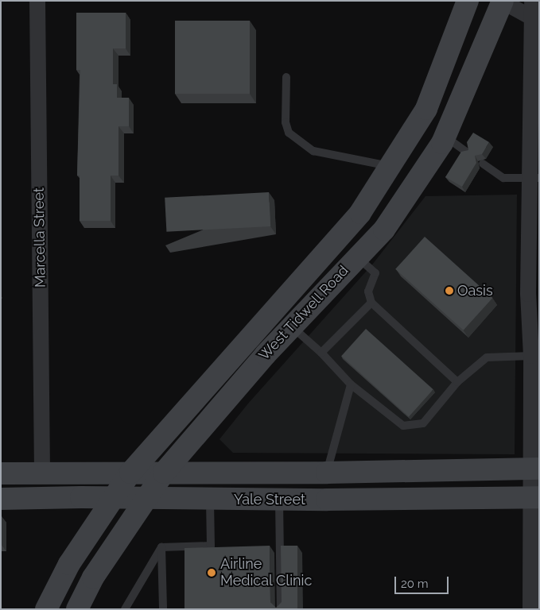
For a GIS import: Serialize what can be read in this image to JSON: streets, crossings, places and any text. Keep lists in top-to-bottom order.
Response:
{
  "streets": {
    "main road": ["West Tidwell Road", "Yale Street"],
    "street": ["Marcella Street"]
  },
  "crossings": [
    ["Marcella Street", "Yale Street"],
    ["West Tidwell Road", "Yale Street"]
  ],
  "places": ["Oasis", "Airline Medical Clinic"],
  "scale_bar": "20 m"
}
